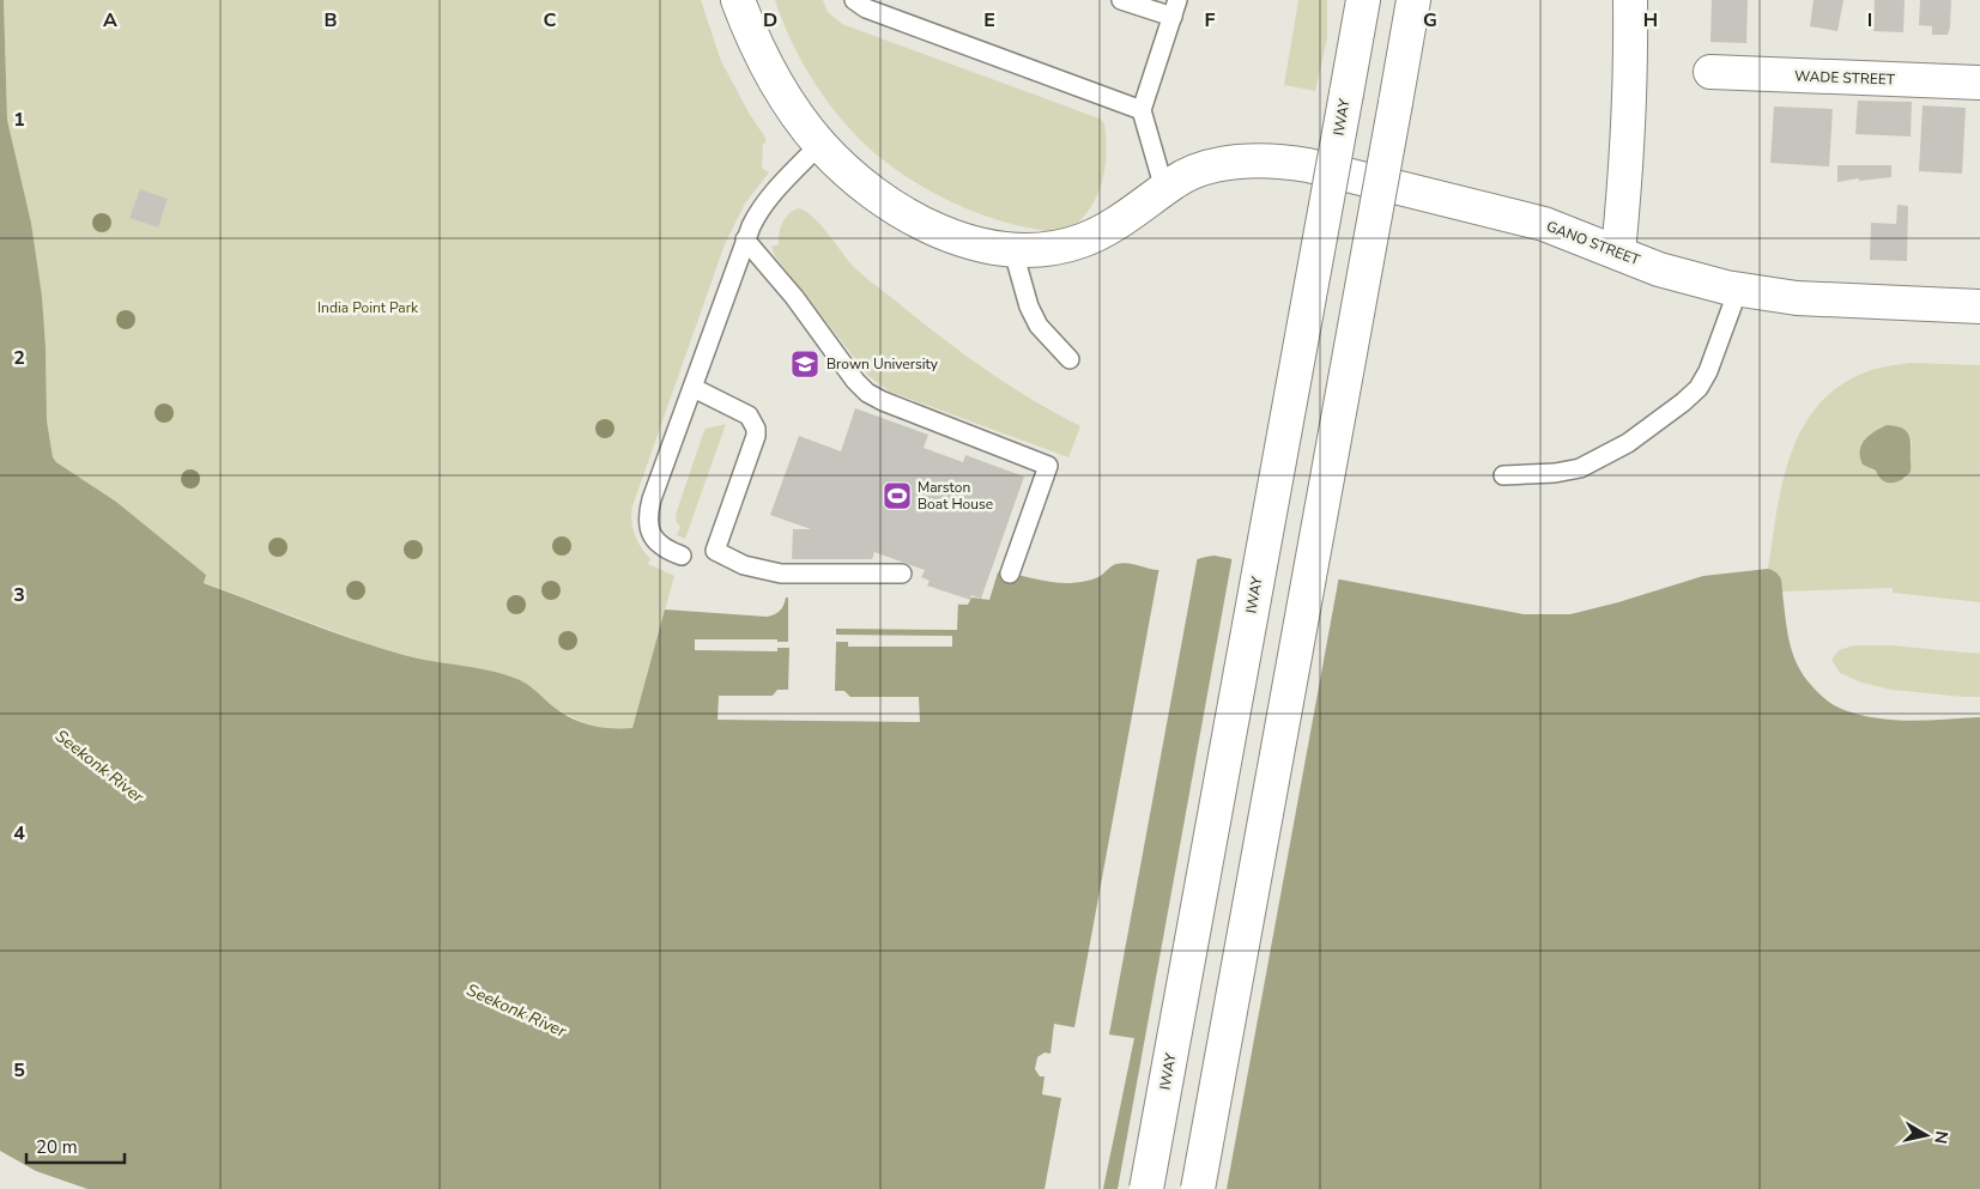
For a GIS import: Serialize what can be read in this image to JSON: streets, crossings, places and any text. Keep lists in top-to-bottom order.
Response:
{
  "streets": {
    "main road": ["WADE STREET", "IWAY", "GANO STREET"]
  },
  "water": ["Seekonk River"],
  "parks": ["India Point Park"],
  "places": {
    "school or university": ["Brown University"],
    "sports": ["Marston Boat House"]
  },
  "scale_bar": "20 m",
  "north": "right",
  "grid": {
    "columns": [
      "A",
      "B",
      "C",
      "D",
      "E",
      "F",
      "G",
      "H",
      "I"
    ],
    "rows": [
      "1",
      "2",
      "3",
      "4",
      "5"
    ]
  }
}
